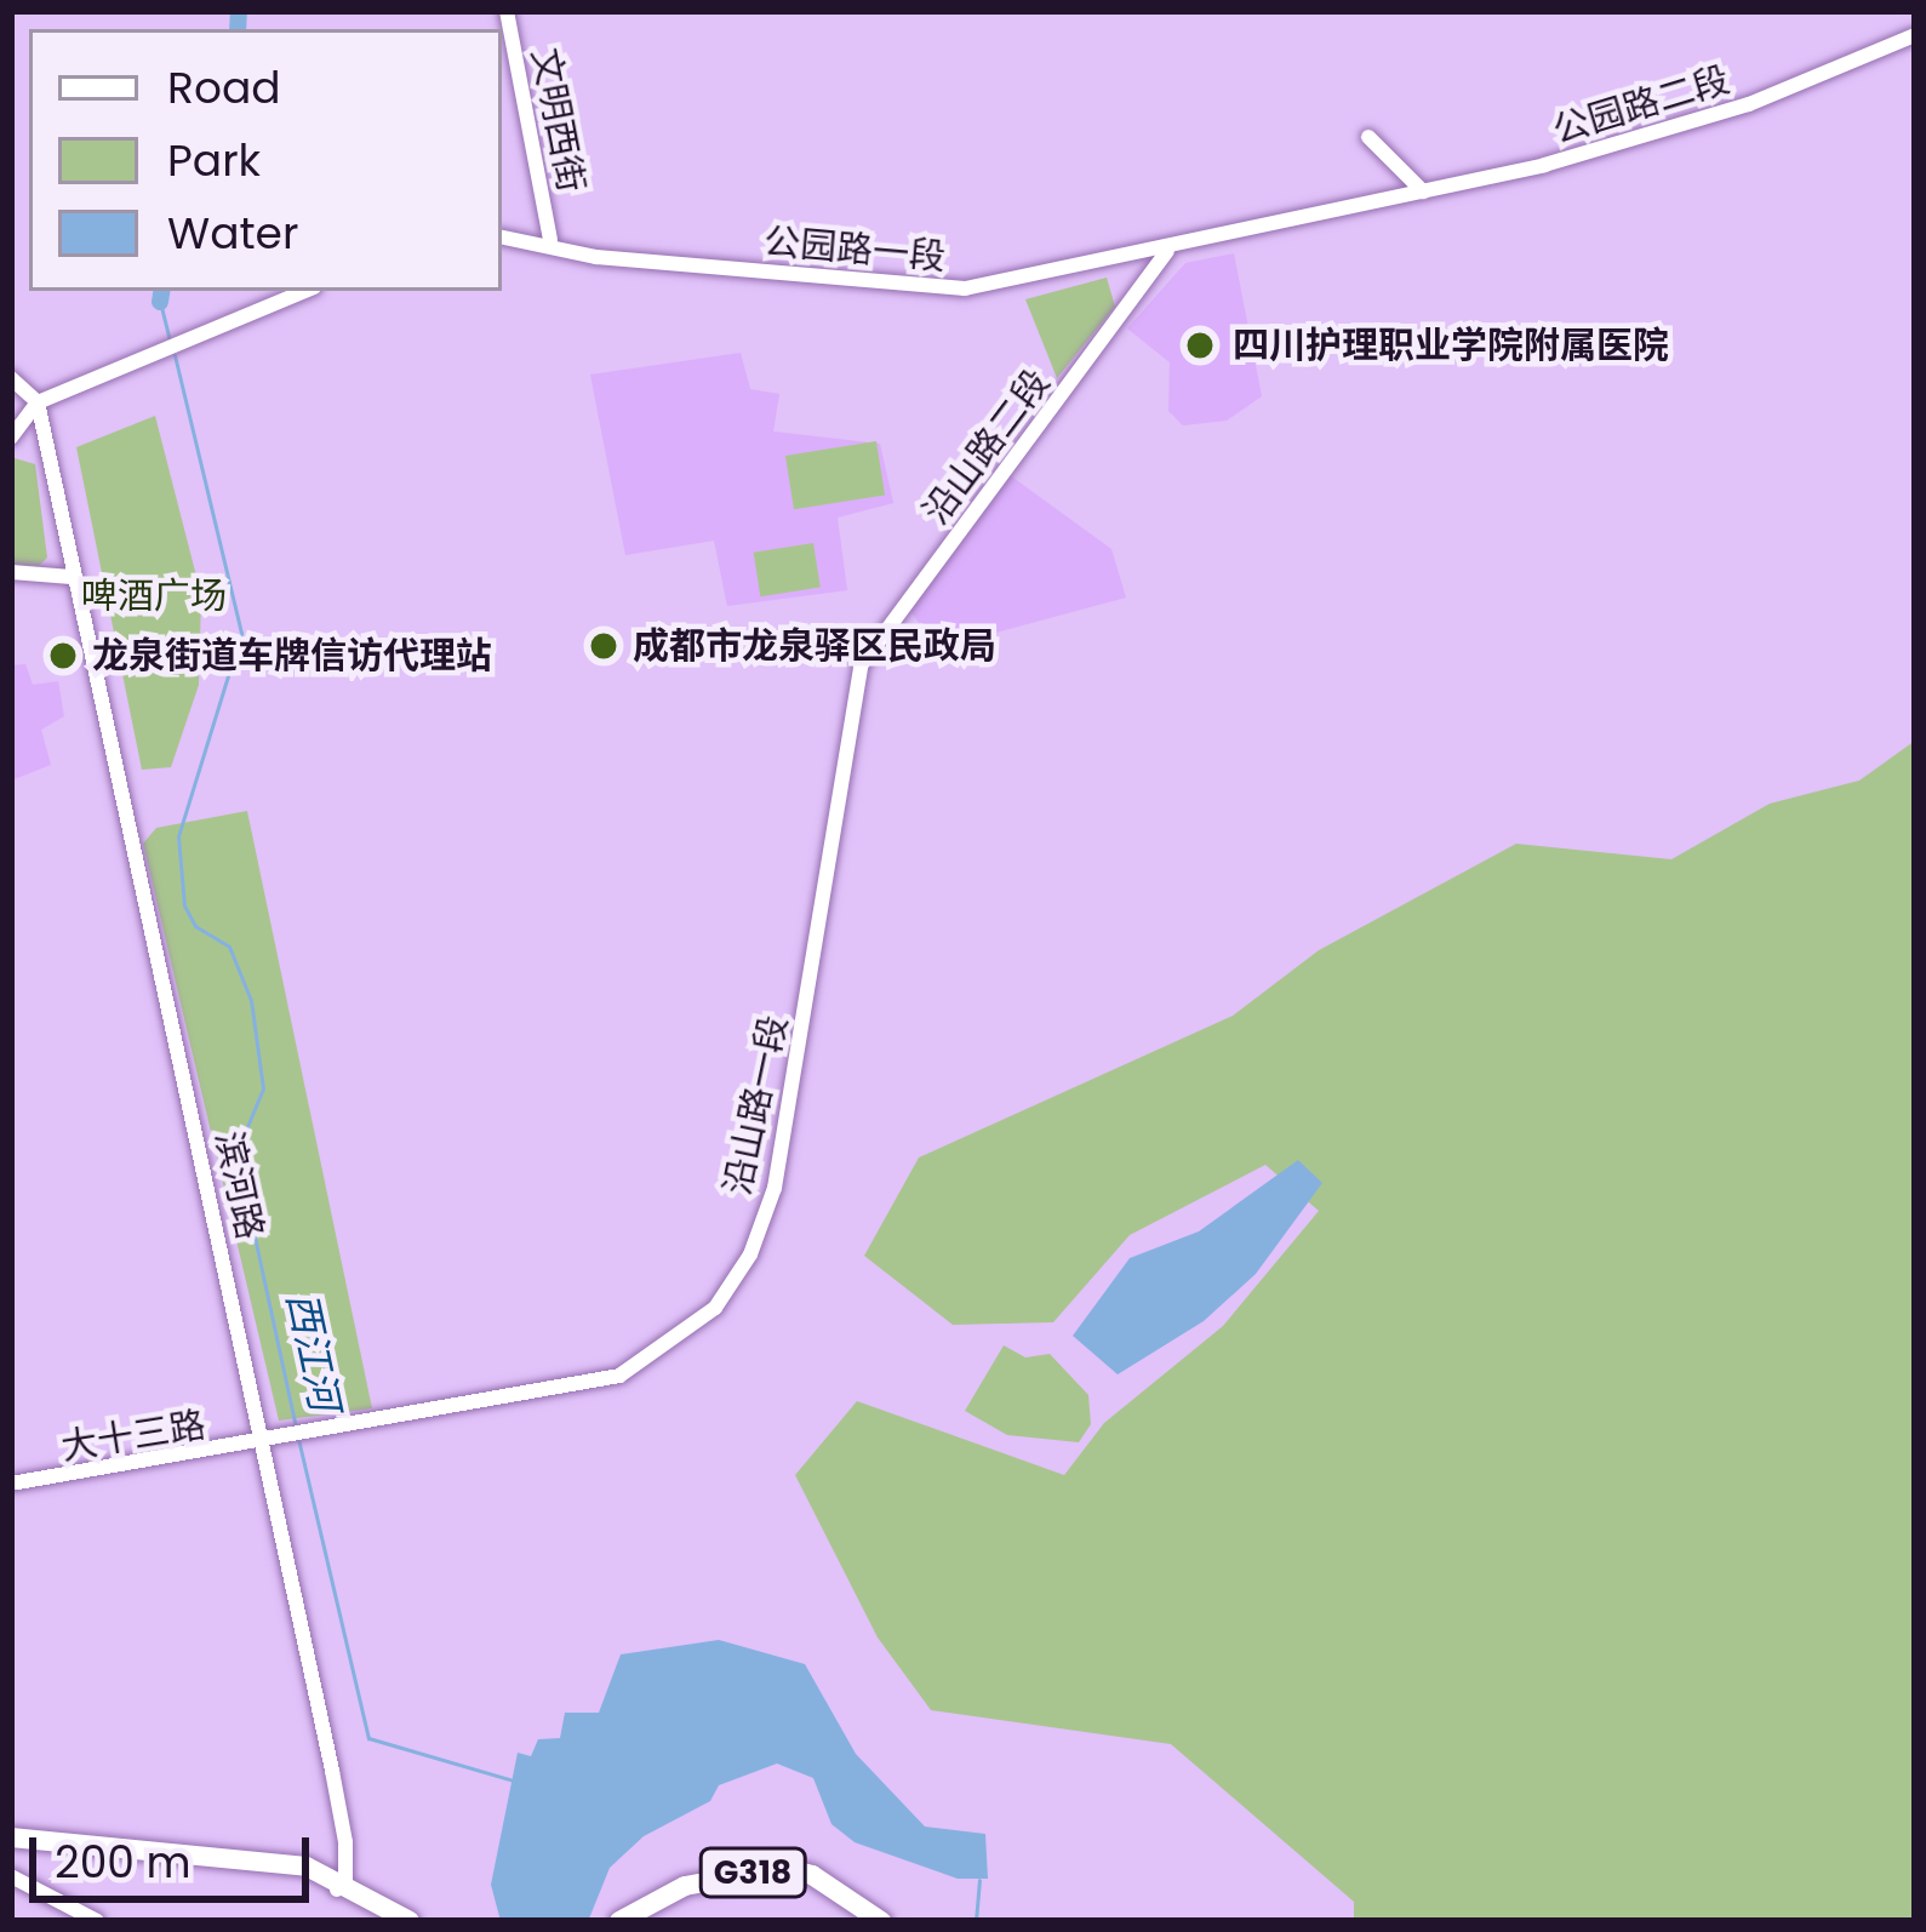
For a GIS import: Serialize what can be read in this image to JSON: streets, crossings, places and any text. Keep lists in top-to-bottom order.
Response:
{
  "streets": {
    "highway": ["G318"],
    "street": [
      "公园路二段",
      "文明西街",
      "公园路一段",
      "沿山路二段",
      "沿山路一段",
      "滨河路",
      "大十三路"
    ]
  },
  "crossings": [
    ["公园路二段", "公园路一段"],
    ["文明西街", "公园路一段"],
    ["公园路一段", "沿山路二段"],
    ["沿山路二段", "沿山路一段"],
    ["沿山路一段", "滨河路"],
    ["沿山路一段", "大十三路"],
    ["滨河路", "大十三路"]
  ],
  "water": ["西江河"],
  "parks": ["啤酒广场"],
  "places": ["四川护理职业学院附属医院", "成都市龙泉驿区民政局", "龙泉街道车牌信访代理站"],
  "legend": ["Road", "Park", "Water"],
  "scale_bar": "200 m"
}
